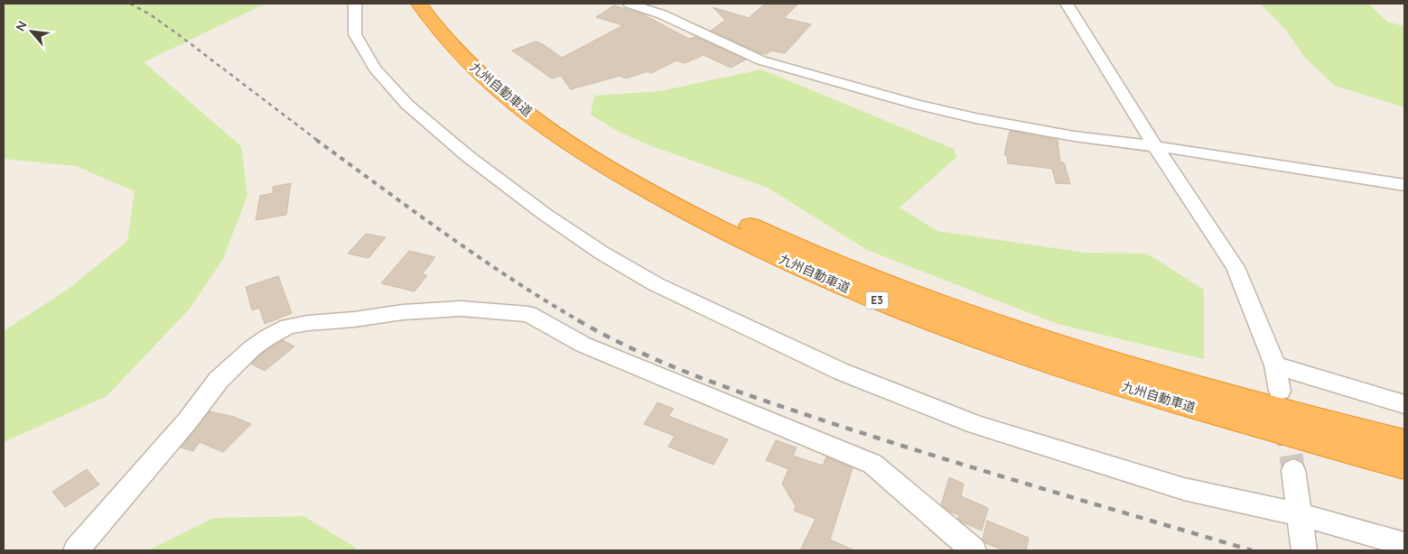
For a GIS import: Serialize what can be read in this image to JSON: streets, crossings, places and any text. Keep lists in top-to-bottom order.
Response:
{
  "streets": {
    "highway": ["九州自動車道", "E3"]
  },
  "north": "top left"
}
